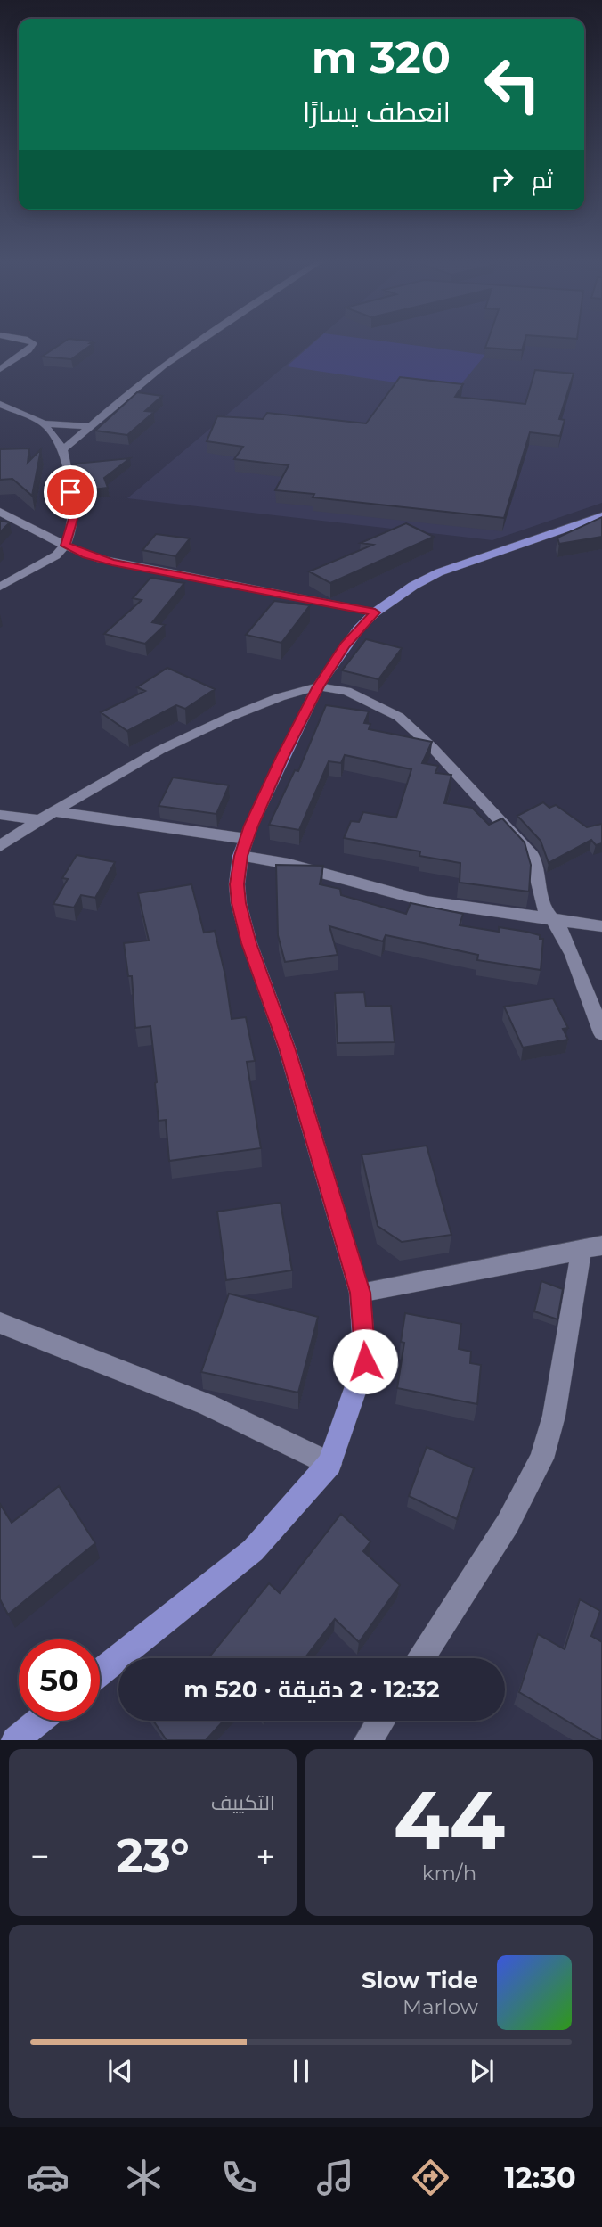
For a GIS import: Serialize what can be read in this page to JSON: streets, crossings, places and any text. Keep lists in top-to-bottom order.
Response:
{
  "page": {
    "turn": ["320 m", "انعطف يسارًا"],
    "then": "ثم",
    "limit": "50",
    "trip": "12:32 · 2 دقيقة · 520 m",
    "tile": [
      ["44", "km/h"],
      "التكييف"
    ],
    "heat": ["−", "23°", "+"],
    "song": ["Slow Tide", "Marlow"],
    "tabs": "12:30"
  }
}
